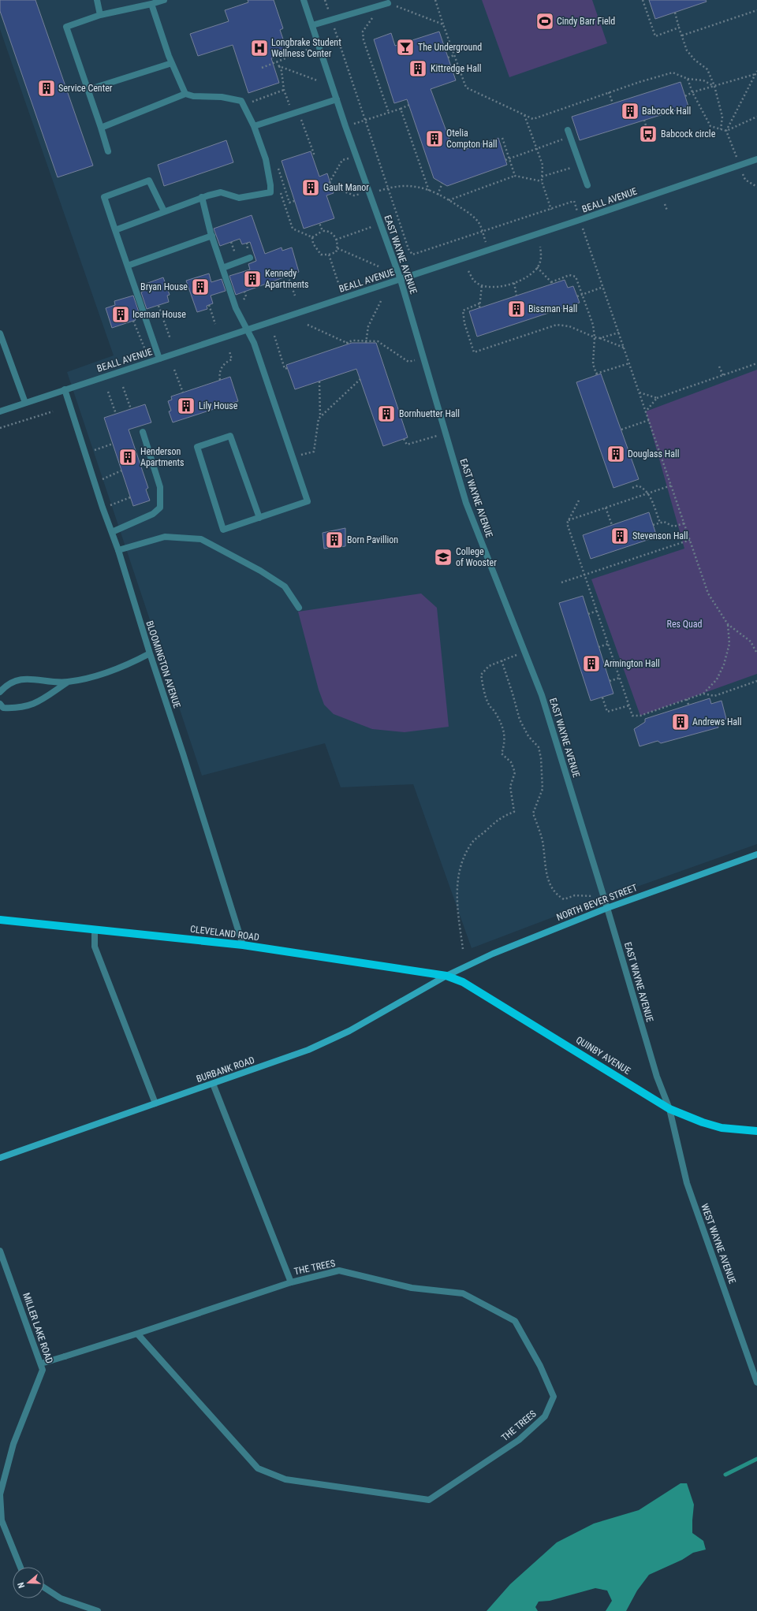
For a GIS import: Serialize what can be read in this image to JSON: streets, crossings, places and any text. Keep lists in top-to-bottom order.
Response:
{
  "streets": {
    "main road": [
      "NORTH BEVER STREET",
      "CLEVELAND ROAD",
      "QUINBY AVENUE",
      "BURBANK ROAD"
    ],
    "street": [
      "BEALL AVENUE",
      "EAST WAYNE AVENUE",
      "BLOOMINGTON AVENUE",
      "WEST WAYNE AVENUE",
      "THE TREES",
      "MILLER LAKE ROAD"
    ]
  },
  "crossings": [
    ["BEALL AVENUE", "EAST WAYNE AVENUE"],
    ["BEALL AVENUE", "BLOOMINGTON AVENUE"],
    ["EAST WAYNE AVENUE", "NORTH BEVER STREET"],
    ["EAST WAYNE AVENUE", "QUINBY AVENUE"],
    ["EAST WAYNE AVENUE", "WEST WAYNE AVENUE"],
    ["BLOOMINGTON AVENUE", "CLEVELAND ROAD"],
    ["NORTH BEVER STREET", "CLEVELAND ROAD"],
    ["NORTH BEVER STREET", "QUINBY AVENUE"],
    ["NORTH BEVER STREET", "BURBANK ROAD"],
    ["CLEVELAND ROAD", "QUINBY AVENUE"],
    ["CLEVELAND ROAD", "BURBANK ROAD"],
    ["QUINBY AVENUE", "BURBANK ROAD"],
    ["QUINBY AVENUE", "WEST WAYNE AVENUE"],
    ["THE TREES", "MILLER LAKE ROAD"]
  ],
  "parks": ["Res Quad"],
  "places": {
    "sports": ["Cindy Barr Field"],
    "bar": ["The Underground"],
    "hospital": ["Longbrake Student Wellness Center"],
    "building": [
      "Kittredge Hall",
      "Service Center",
      "Babcock Hall",
      "Otelia Compton Hall",
      "Gault Manor",
      "Kennedy Apartments",
      "Bryan House",
      "Bissman Hall",
      "Iceman House",
      "Lily House",
      "Bornhuetter Hall",
      "Douglass Hall",
      "Henderson Apartments",
      "Stevenson Hall",
      "Born Pavillion",
      "Armington Hall",
      "Andrews Hall"
    ],
    "bus stop": ["Babcock circle"],
    "school or university": ["College of Wooster"]
  },
  "north": "left"
}
